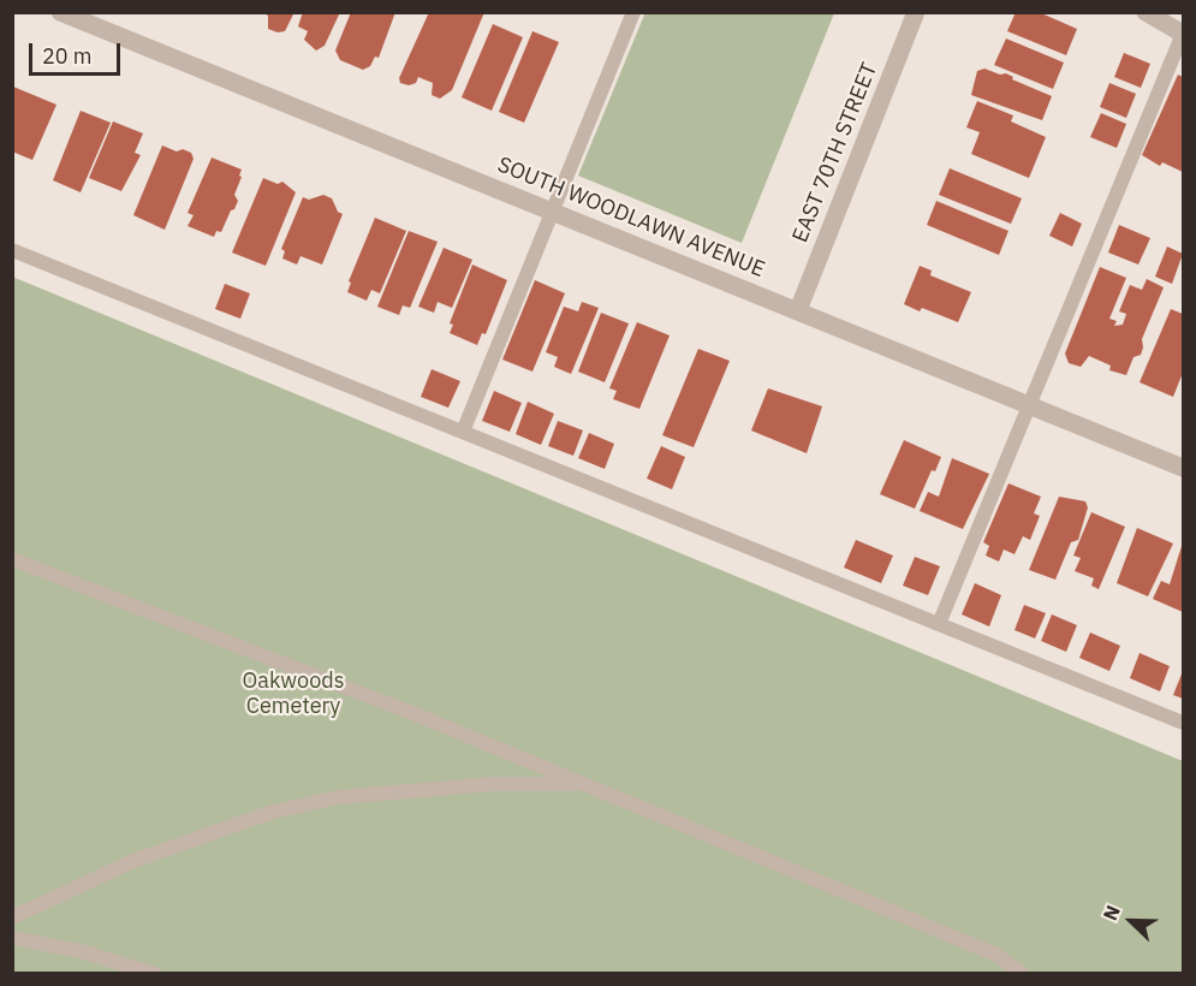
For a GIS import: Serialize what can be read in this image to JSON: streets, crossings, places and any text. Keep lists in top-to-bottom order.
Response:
{
  "streets": {
    "street": ["EAST 70TH STREET", "SOUTH WOODLAWN AVENUE"]
  },
  "crossings": [
    ["EAST 70TH STREET", "SOUTH WOODLAWN AVENUE"]
  ],
  "parks": ["Oakwoods Cemetery"],
  "scale_bar": "20 m",
  "north": "top left"
}
